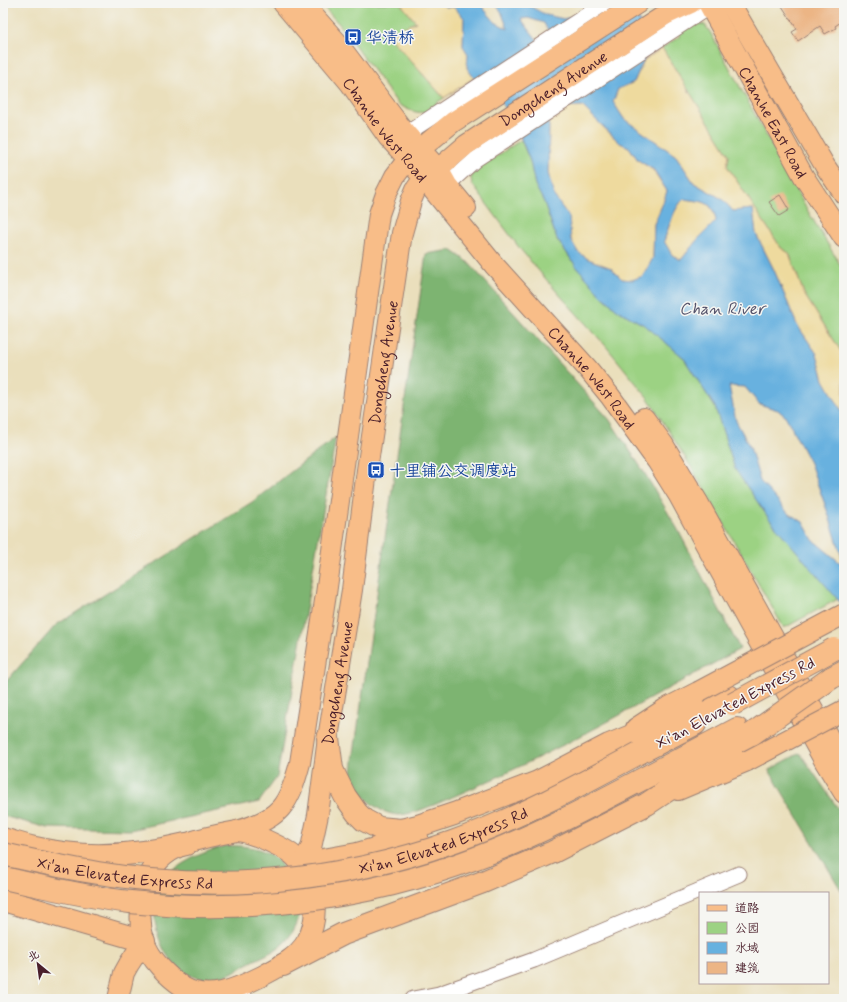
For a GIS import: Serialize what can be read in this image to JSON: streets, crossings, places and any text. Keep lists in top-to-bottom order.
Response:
{
  "streets": {
    "highway": ["Xi'an Elevated Express Rd"],
    "main road": ["Dongcheng Avenue", "Chanhe East Road", "Chanhe West Road"]
  },
  "crossings": [
    ["Dongcheng Avenue", "Chanhe East Road"],
    ["Dongcheng Avenue", "Chanhe West Road"]
  ],
  "water": ["Chan River"],
  "places": {
    "bus stop": ["华清桥", "十里铺公交调度站"]
  },
  "legend": [
    "道路",
    "公园",
    "水域",
    "建筑"
  ],
  "north": "top left"
}
